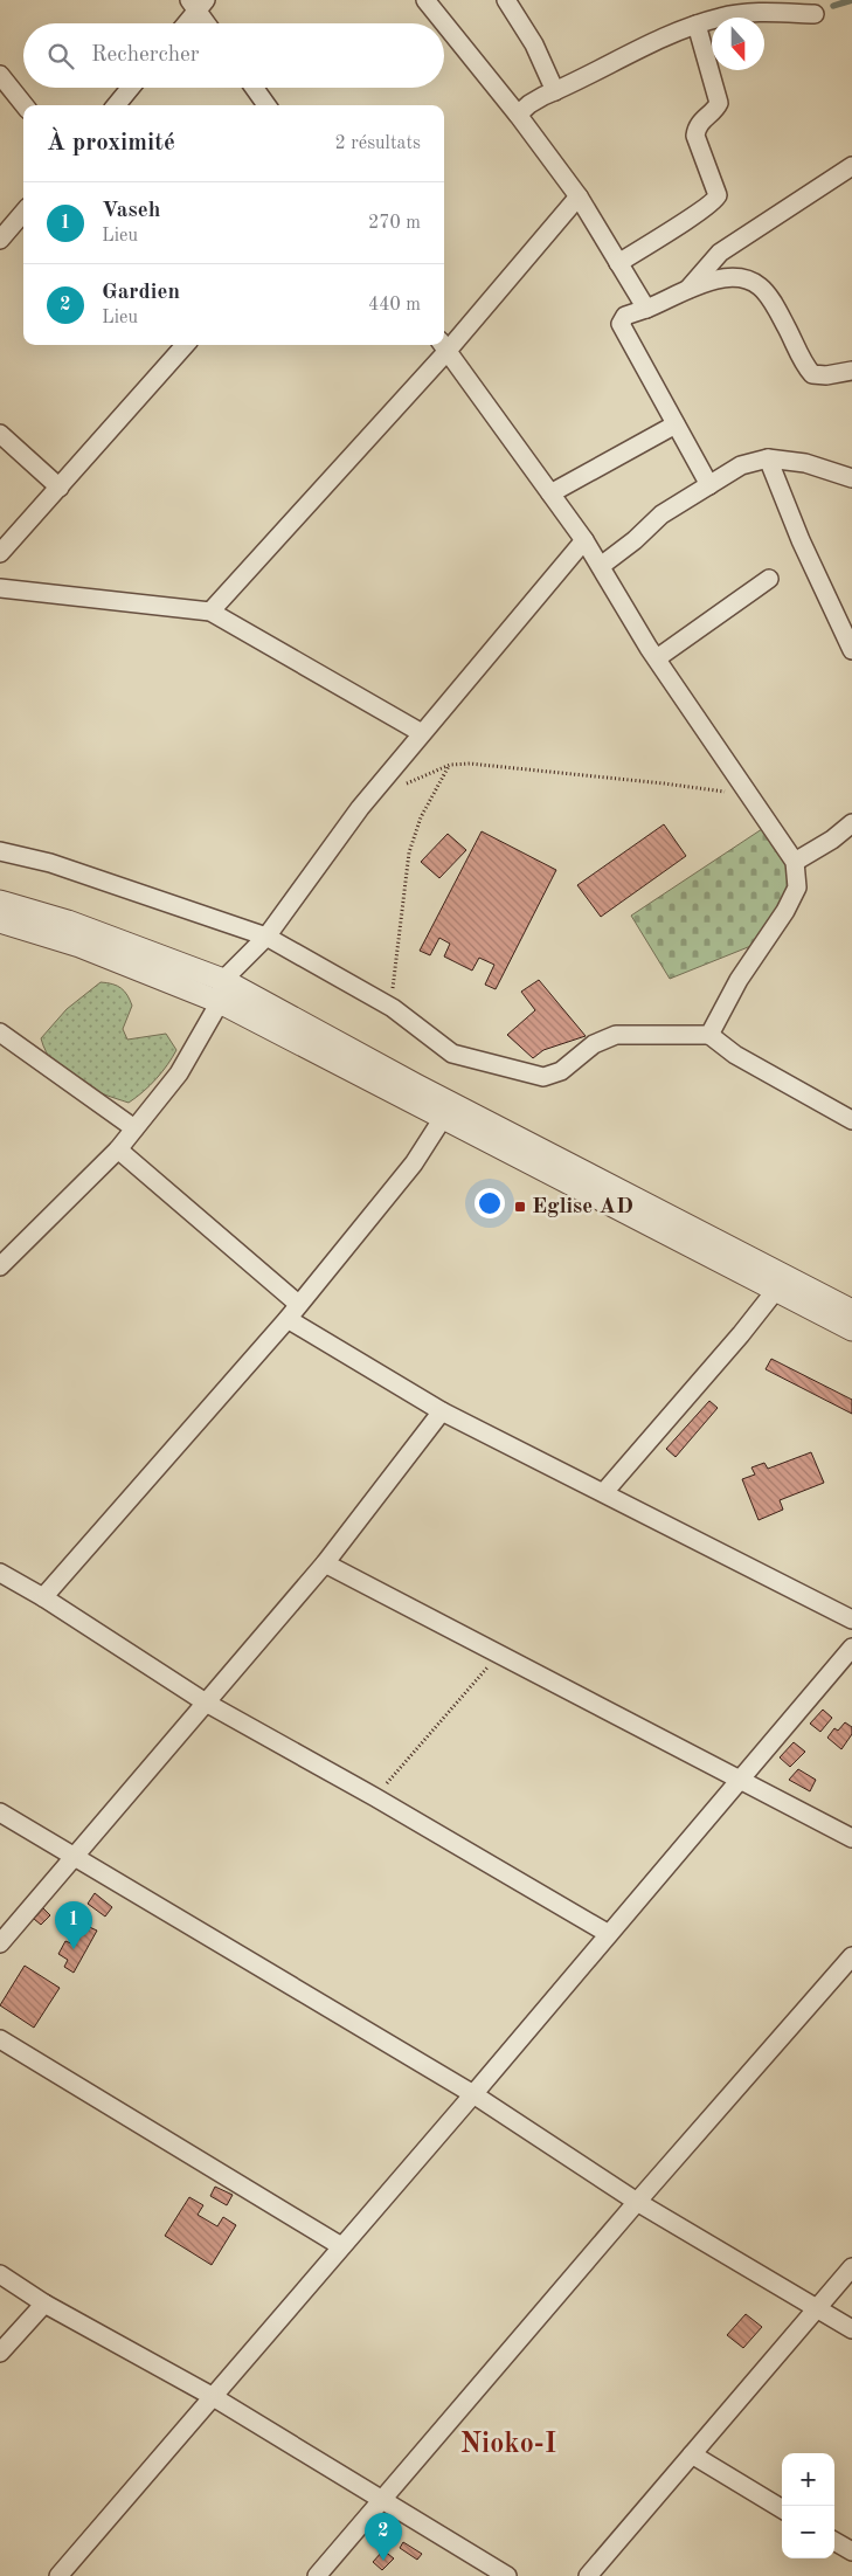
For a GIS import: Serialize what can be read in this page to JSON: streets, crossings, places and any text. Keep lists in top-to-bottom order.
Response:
{
  "districts": ["Nioko-I"],
  "places": {
    "transit": ["Eglise AD"]
  },
  "north": "bottom",
  "page": {
    "search": "Rechercher",
    "heading": ["À proximité", "2 résultats"],
    "list": [
      {
        "mark": "1",
        "name": "Vaseh",
        "note": "Lieu",
        "value": "270 m"
      },
      {
        "mark": "2",
        "name": "Gardien",
        "note": "Lieu",
        "value": "440 m"
      }
    ],
    "pins": ["1", "2"],
    "map_buttons": ["+", "−"]
  }
}
